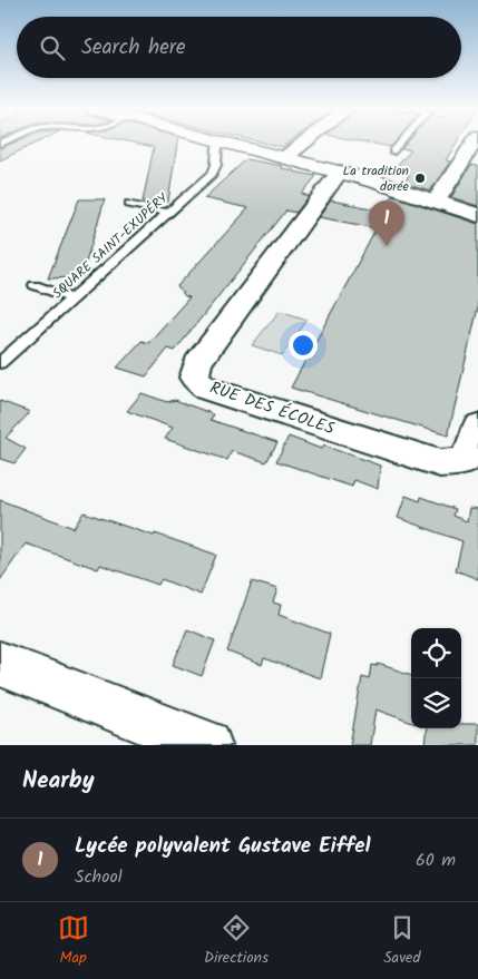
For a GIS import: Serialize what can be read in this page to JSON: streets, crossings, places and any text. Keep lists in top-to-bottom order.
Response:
{
  "streets": {
    "street": ["RUE DES ÉCOLES"],
    "lane": ["SQUARE SAINT-EXUPÉRY"]
  },
  "places": ["La tradition dorée"],
  "page": {
    "search": "Search here",
    "pins": "1",
    "heading": "Nearby",
    "list": [
      {
        "mark": "1",
        "name": "Lycée polyvalent Gustave Eiffel",
        "note": "School",
        "value": "60 m"
      }
    ],
    "nav": ["Map", "Directions", "Saved"]
  }
}
